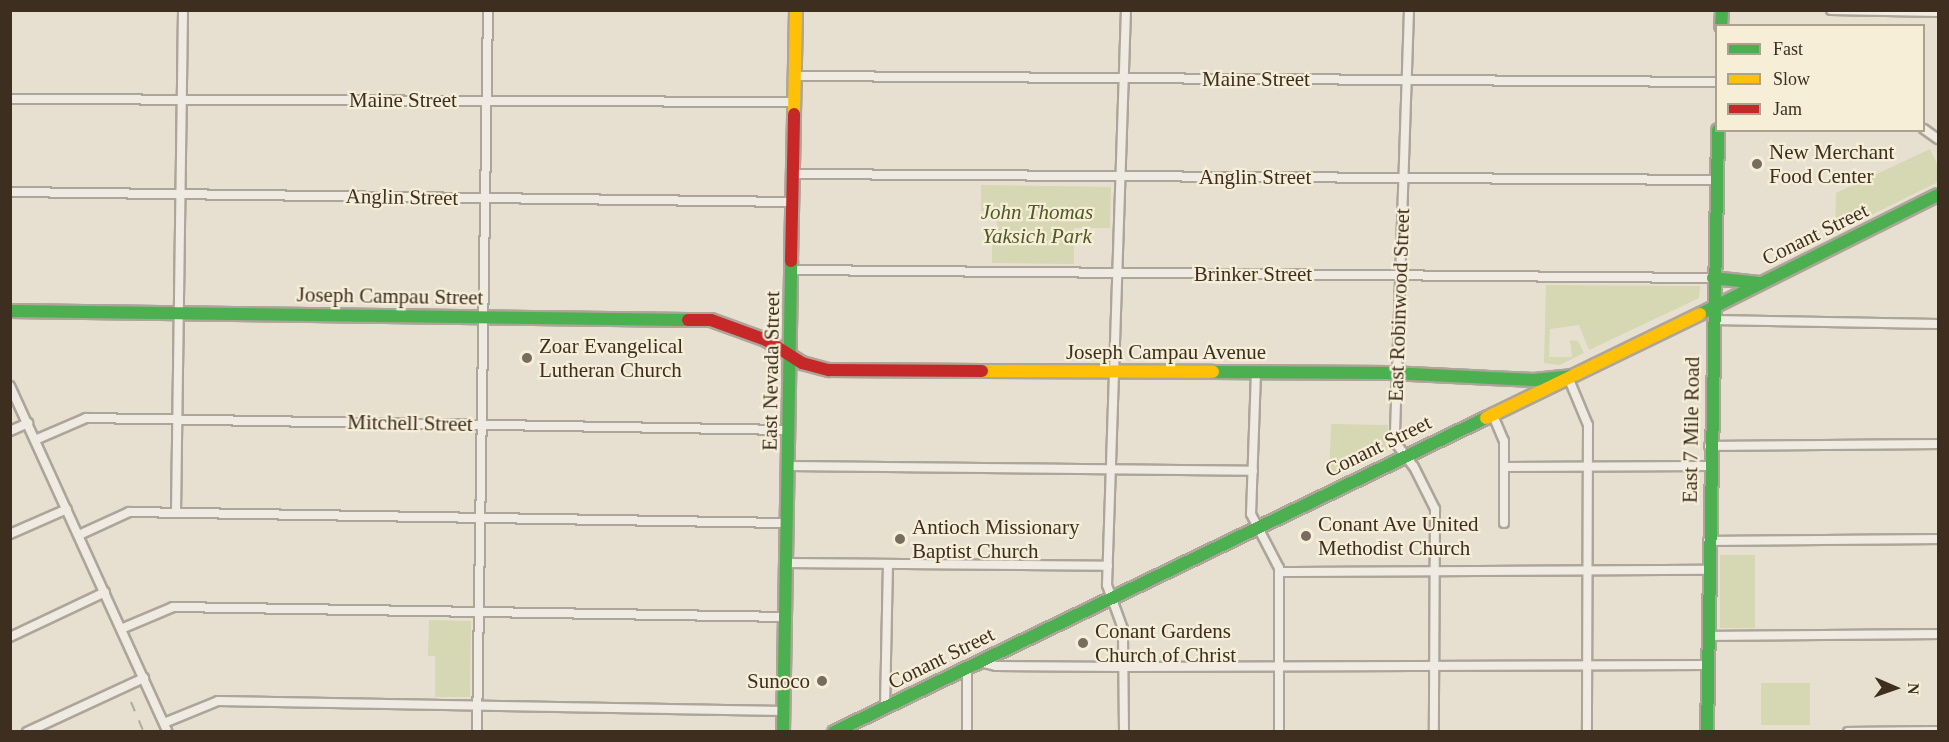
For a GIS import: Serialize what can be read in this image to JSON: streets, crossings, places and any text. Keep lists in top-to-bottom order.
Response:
{
  "streets": {
    "street": [
      "Maine Street",
      "Anglin Street",
      "Conant Street",
      "Brinker Street",
      "Joseph Campau Street",
      "East Robinwood Street",
      "Joseph Campau Avenue",
      "East Nevada Street",
      "Mitchell Street",
      "East 7 Mile Road"
    ]
  },
  "crossings": [
    ["Maine Street", "East Robinwood Street"],
    ["Maine Street", "East Nevada Street"],
    ["Anglin Street", "East Robinwood Street"],
    ["Anglin Street", "East Nevada Street"],
    ["Anglin Street", "East 7 Mile Road"],
    ["Conant Street", "East Robinwood Street"],
    ["Conant Street", "Joseph Campau Avenue"],
    ["Conant Street", "East 7 Mile Road"],
    ["Brinker Street", "East Robinwood Street"],
    ["Brinker Street", "East Nevada Street"],
    ["Brinker Street", "East 7 Mile Road"],
    ["Joseph Campau Street", "Joseph Campau Avenue"],
    ["East Robinwood Street", "Joseph Campau Avenue"],
    ["Joseph Campau Avenue", "East Nevada Street"],
    ["East Nevada Street", "Mitchell Street"]
  ],
  "parks": ["John Thomas Yaksich Park"],
  "places": [
    "New Merchant Food Center",
    "Zoar Evangelical Lutheran Church",
    "Conant Ave United Methodist Church",
    "Antioch Missionary Baptist Church",
    "Conant Gardens Church of Christ",
    "Sunoco"
  ],
  "legend": ["Fast", "Slow", "Jam"],
  "north": "right"
}
